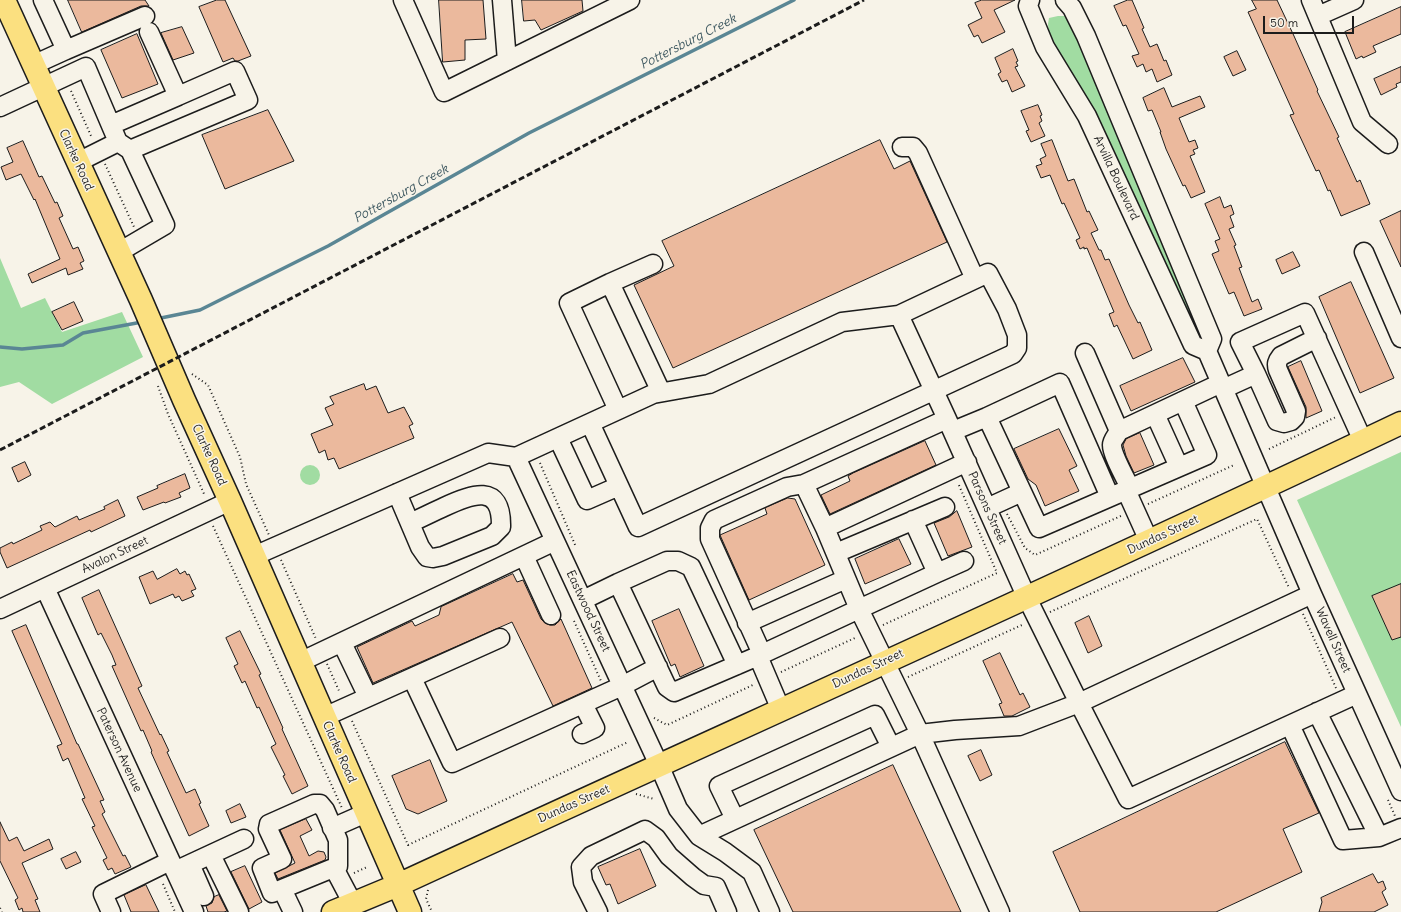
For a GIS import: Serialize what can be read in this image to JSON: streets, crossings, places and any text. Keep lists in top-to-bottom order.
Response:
{
  "streets": {
    "main road": ["Clarke Road", "Dundas Street"],
    "street": [
      "Arvilla Boulevard",
      "Parsons Street",
      "Avalon Street",
      "Eastwood Street",
      "Wavell Street",
      "Paterson Avenue"
    ]
  },
  "crossings": [
    ["Clarke Road", "Dundas Street"],
    ["Clarke Road", "Avalon Street"],
    ["Parsons Street", "Dundas Street"],
    ["Dundas Street", "Eastwood Street"],
    ["Dundas Street", "Wavell Street"],
    ["Avalon Street", "Paterson Avenue"]
  ],
  "water": ["Pottersburg Creek"],
  "scale_bar": "50 m"
}
